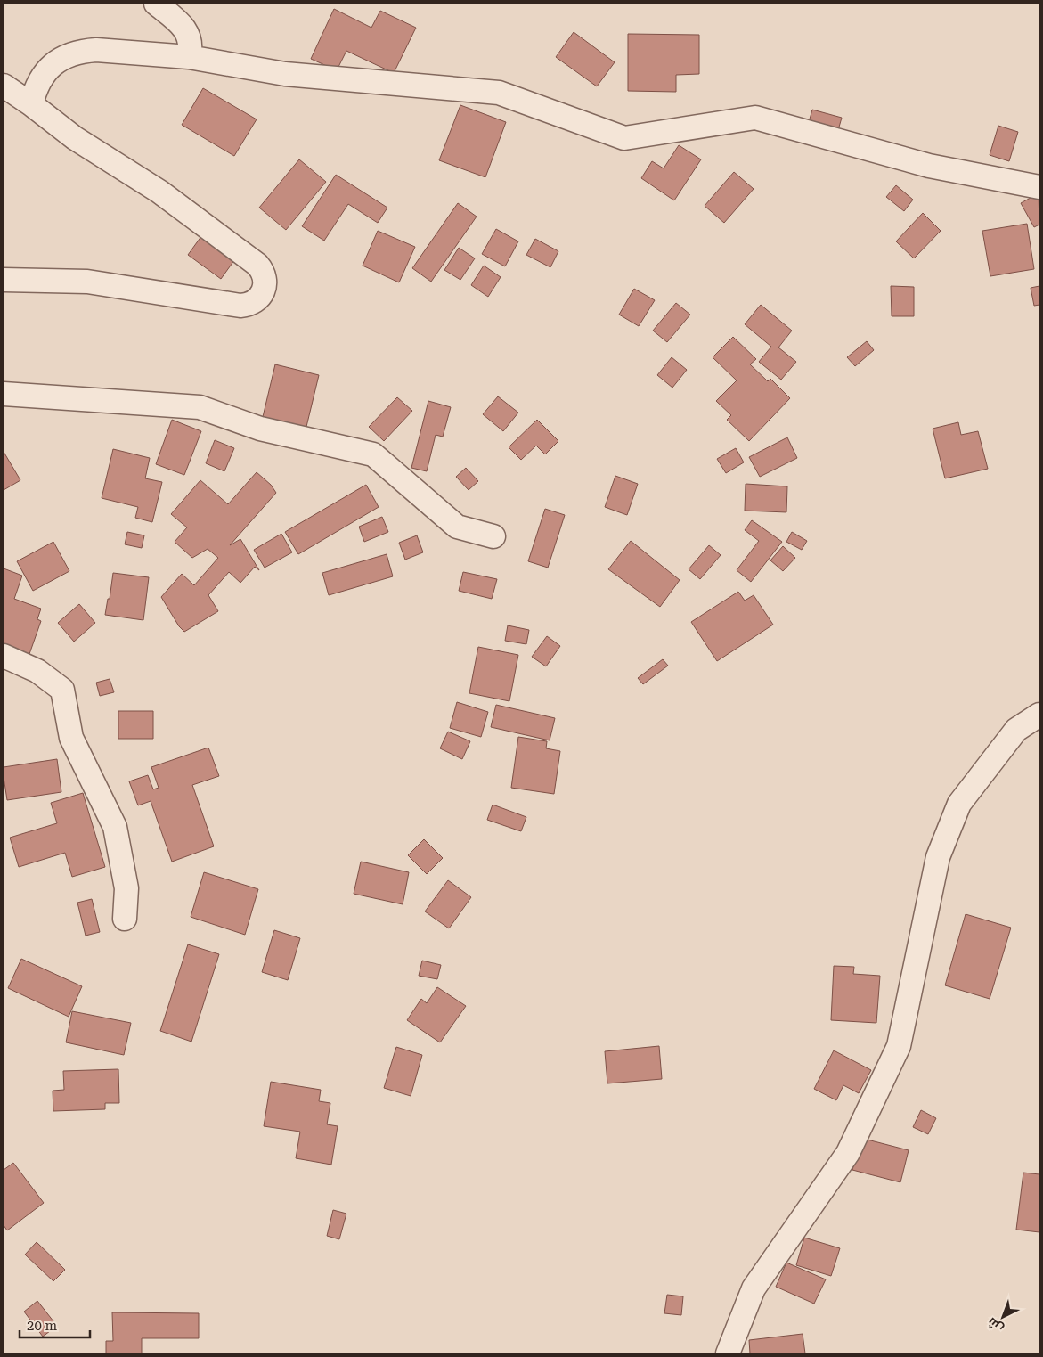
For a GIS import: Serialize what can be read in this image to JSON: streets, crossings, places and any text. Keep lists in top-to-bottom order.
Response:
{
  "scale_bar": "20 m",
  "north": "bottom left"
}
